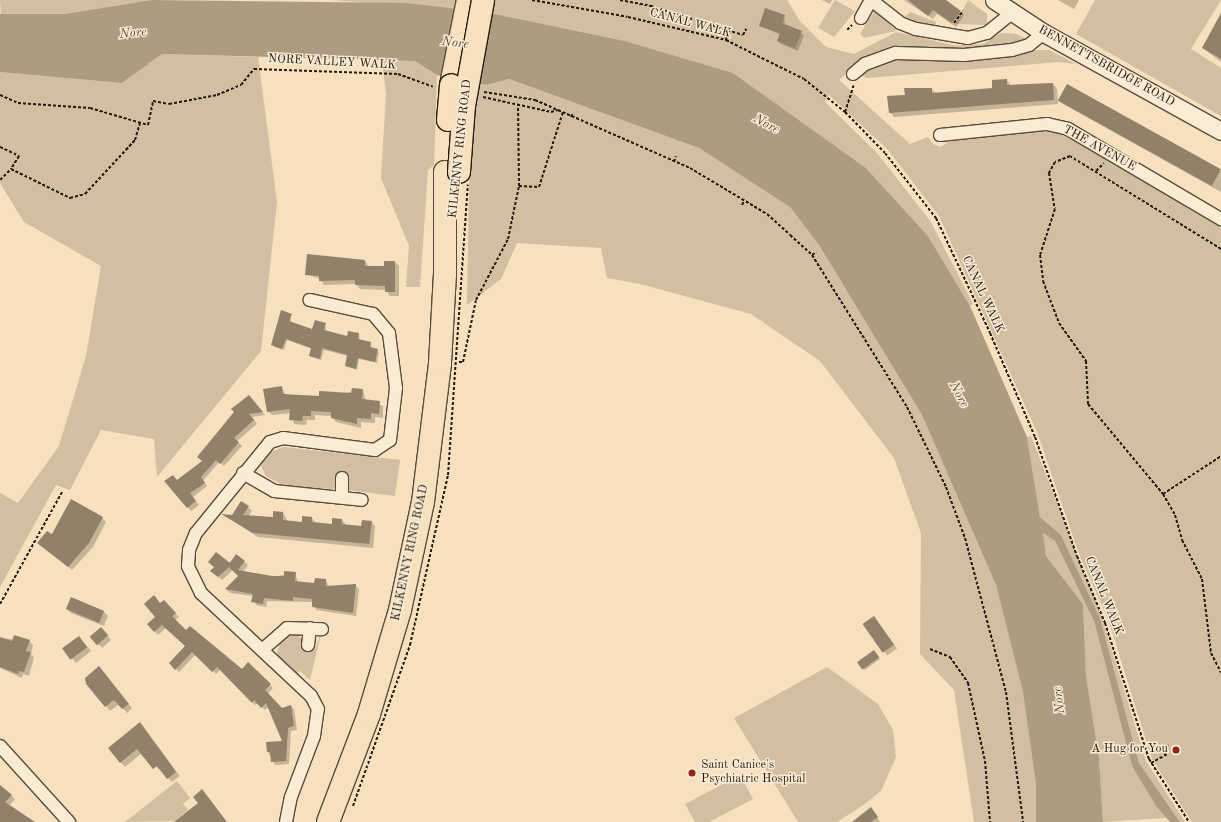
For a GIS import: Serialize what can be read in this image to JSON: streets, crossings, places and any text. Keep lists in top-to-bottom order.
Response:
{
  "streets": {
    "highway": ["KILKENNY RING ROAD"],
    "main road": ["BENNETTSBRIDGE ROAD"],
    "street": ["THE AVENUE"],
    "path": ["CANAL WALK", "NORE VALLEY WALK"]
  },
  "water": ["Nore"],
  "places": ["A Hug for You", "Saint Canice's Psychiatric Hospital"]
}
